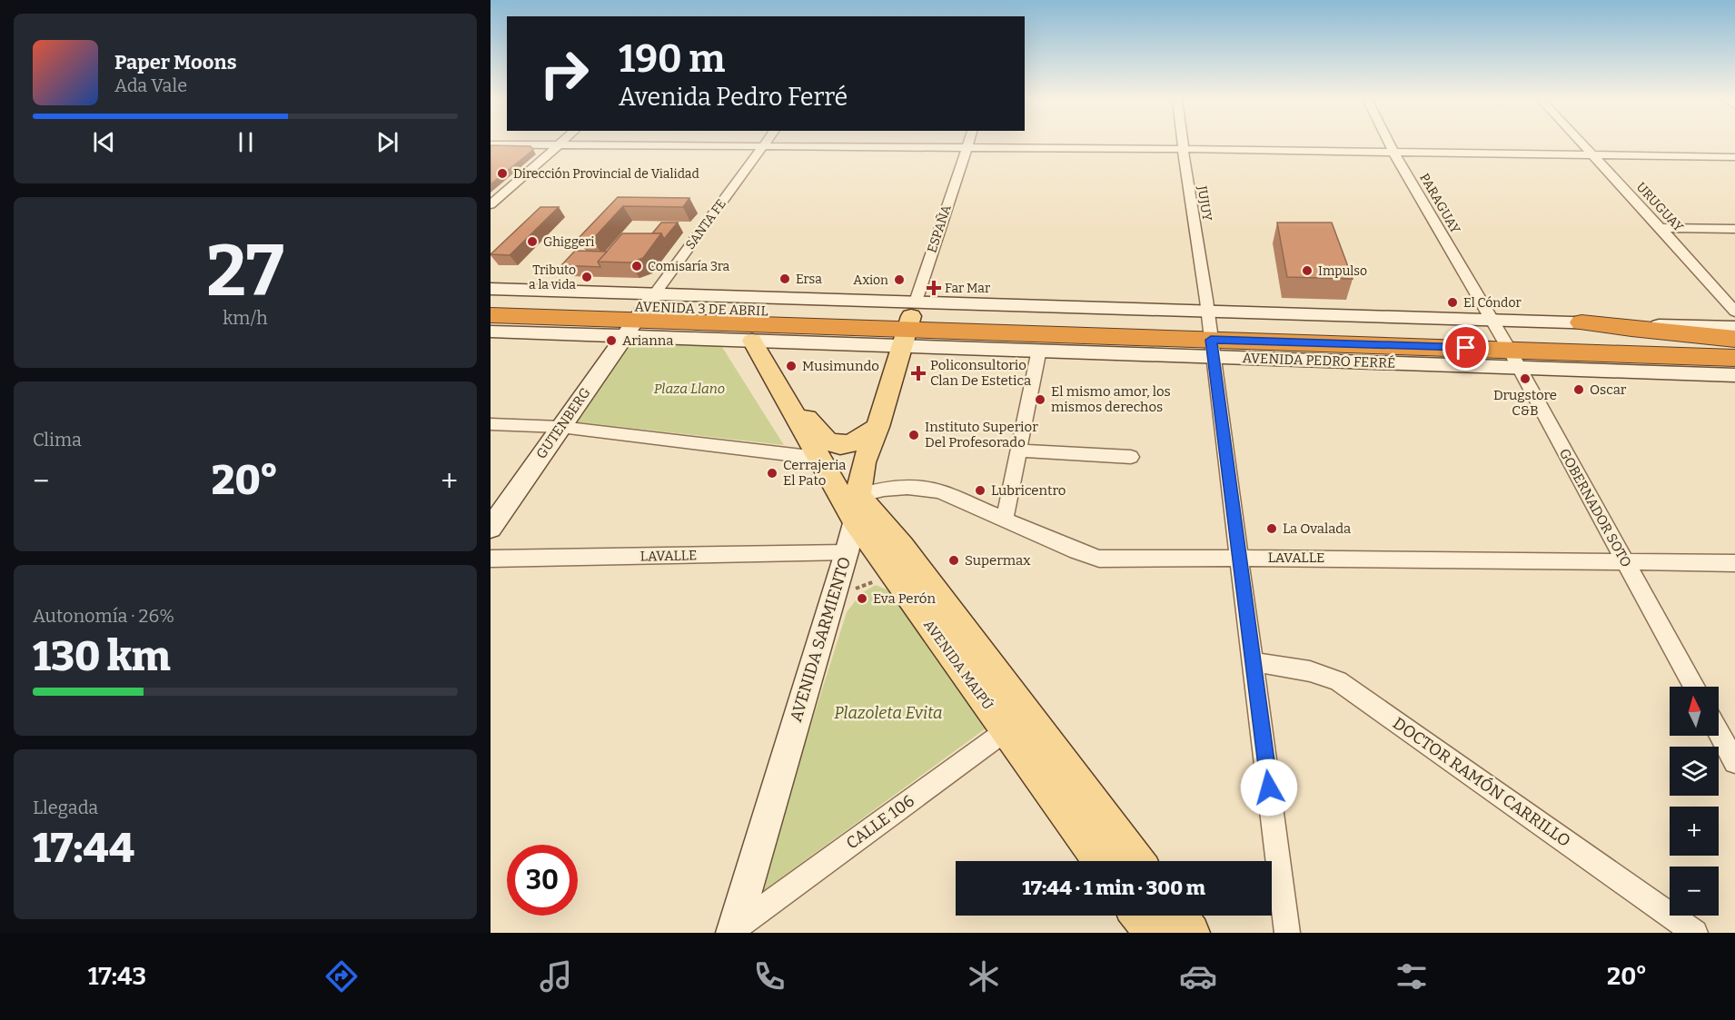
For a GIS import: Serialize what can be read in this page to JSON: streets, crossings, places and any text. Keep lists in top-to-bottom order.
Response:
{
  "streets": {
    "highway": ["AVENIDA 3 DE ABRIL", "AVENIDA PEDRO FERRÉ"],
    "main road": ["GUTENBERG", "AVENIDA SARMIENTO", "AVENIDA MAIPÚ"],
    "street": [
      "JUJUY",
      "PARAGUAY",
      "URUGUAY",
      "SANTA FE",
      "ESPAÑA",
      "GOBERNADOR SOTO",
      "LAVALLE",
      "DOCTOR RAMÓN CARRILLO",
      "CALLE 106"
    ]
  },
  "crossings": [
    ["JUJUY", "AVENIDA PEDRO FERRÉ"],
    ["JUJUY", "LAVALLE"],
    ["JUJUY", "DOCTOR RAMÓN CARRILLO"],
    ["PARAGUAY", "AVENIDA PEDRO FERRÉ"],
    ["PARAGUAY", "GOBERNADOR SOTO"],
    ["SANTA FE", "AVENIDA 3 DE ABRIL"],
    ["SANTA FE", "GUTENBERG"],
    ["ESPAÑA", "AVENIDA 3 DE ABRIL"],
    ["ESPAÑA", "AVENIDA PEDRO FERRÉ"],
    ["ESPAÑA", "AVENIDA SARMIENTO"],
    ["AVENIDA 3 DE ABRIL", "AVENIDA PEDRO FERRÉ"],
    ["AVENIDA 3 DE ABRIL", "GUTENBERG"],
    ["AVENIDA 3 DE ABRIL", "AVENIDA SARMIENTO"],
    ["AVENIDA 3 DE ABRIL", "AVENIDA MAIPÚ"],
    ["AVENIDA PEDRO FERRÉ", "GOBERNADOR SOTO"],
    ["AVENIDA PEDRO FERRÉ", "AVENIDA SARMIENTO"],
    ["GOBERNADOR SOTO", "LAVALLE"],
    ["LAVALLE", "AVENIDA SARMIENTO"],
    ["LAVALLE", "AVENIDA MAIPÚ"],
    ["AVENIDA SARMIENTO", "AVENIDA MAIPÚ"],
    ["AVENIDA SARMIENTO", "CALLE 106"],
    ["AVENIDA MAIPÚ", "CALLE 106"]
  ],
  "parks": ["Plaza Llano", "Plazoleta Evita"],
  "places": {
    "other": [
      "Dirección Provincial de Vialidad",
      "Ghiggeri",
      "Comisaría 3ra",
      "Impulso",
      "Tributo a la vida",
      "Ersa",
      "Axion",
      "El Cóndor",
      "Arianna",
      "Musimundo",
      "Drugstore C&B",
      "Oscar",
      "El mismo amor, los mismos derechos",
      "Instituto Superior Del Profesorado",
      "Cerrajeria El Pato",
      "Lubricentro",
      "La Ovalada",
      "Supermax",
      "Eva Perón"
    ],
    "health": ["Far Mar", "Policonsultorio Clan De Estetica"]
  },
  "north": "top",
  "page": {
    "turn": ["190 m", "Avenida Pedro Ferré"],
    "song": ["Paper Moons", "Ada Vale"],
    "tile": [
      ["27", "km/h"],
      "Clima",
      ["Autonomía · 26%", "130 km"],
      ["Llegada", "17:44"]
    ],
    "heat": ["−", "20°", "+"],
    "map_buttons": ["+", "−"],
    "limit": "30",
    "trip": "17:44 · 1 min · 300 m",
    "tabs": ["17:43", "20°"]
  }
}
